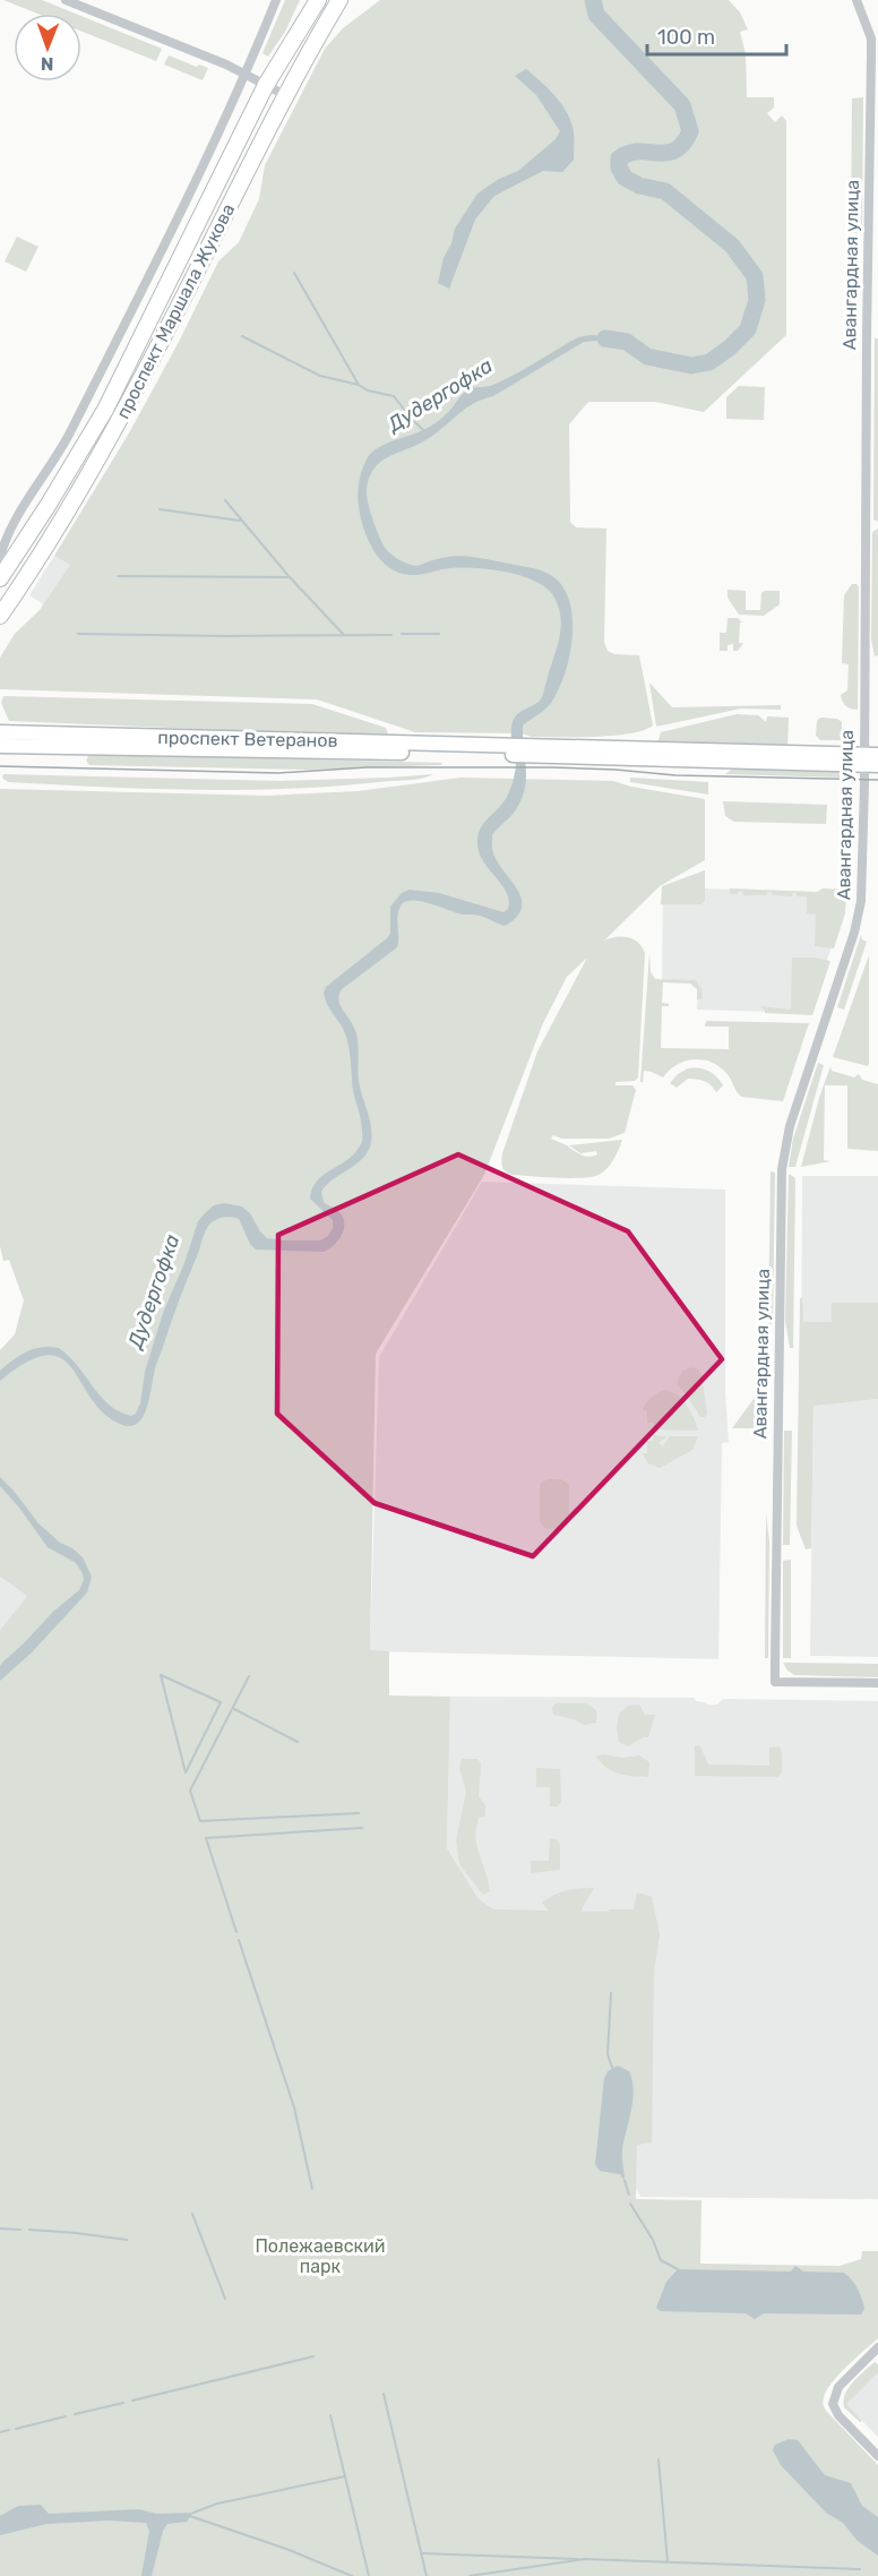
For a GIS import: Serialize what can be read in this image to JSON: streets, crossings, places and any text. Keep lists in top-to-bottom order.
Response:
{
  "streets": {
    "main road": ["проспект Маршала Жукова", "проспект Ветеранов"],
    "street": ["Авангардная улица"]
  },
  "water": ["Дудергофка"],
  "parks": ["Полежаевский парк"],
  "scale_bar": "100 m",
  "north": "bottom"
}
